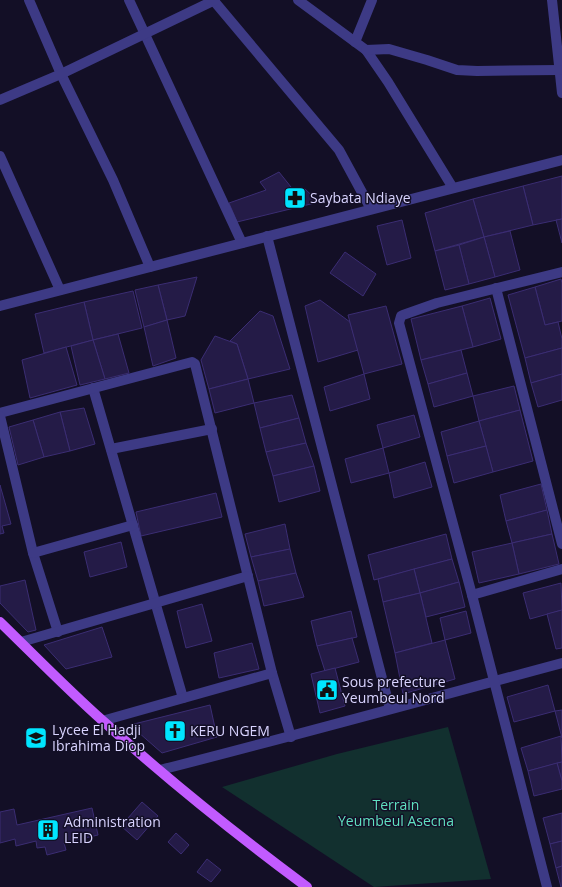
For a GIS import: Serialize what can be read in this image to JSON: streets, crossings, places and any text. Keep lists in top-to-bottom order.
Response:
{
  "parks": ["Terrain Yeumbeul Asecna"],
  "places": {
    "pharmacy": ["Saybata Ndiaye"],
    "public building": ["Sous prefecture Yeumbeul Nord"],
    "church": ["KERU NGEM"],
    "school or university": ["Lycee El Hadji Ibrahima Diop"],
    "building": ["Administration LEID"]
  }
}
